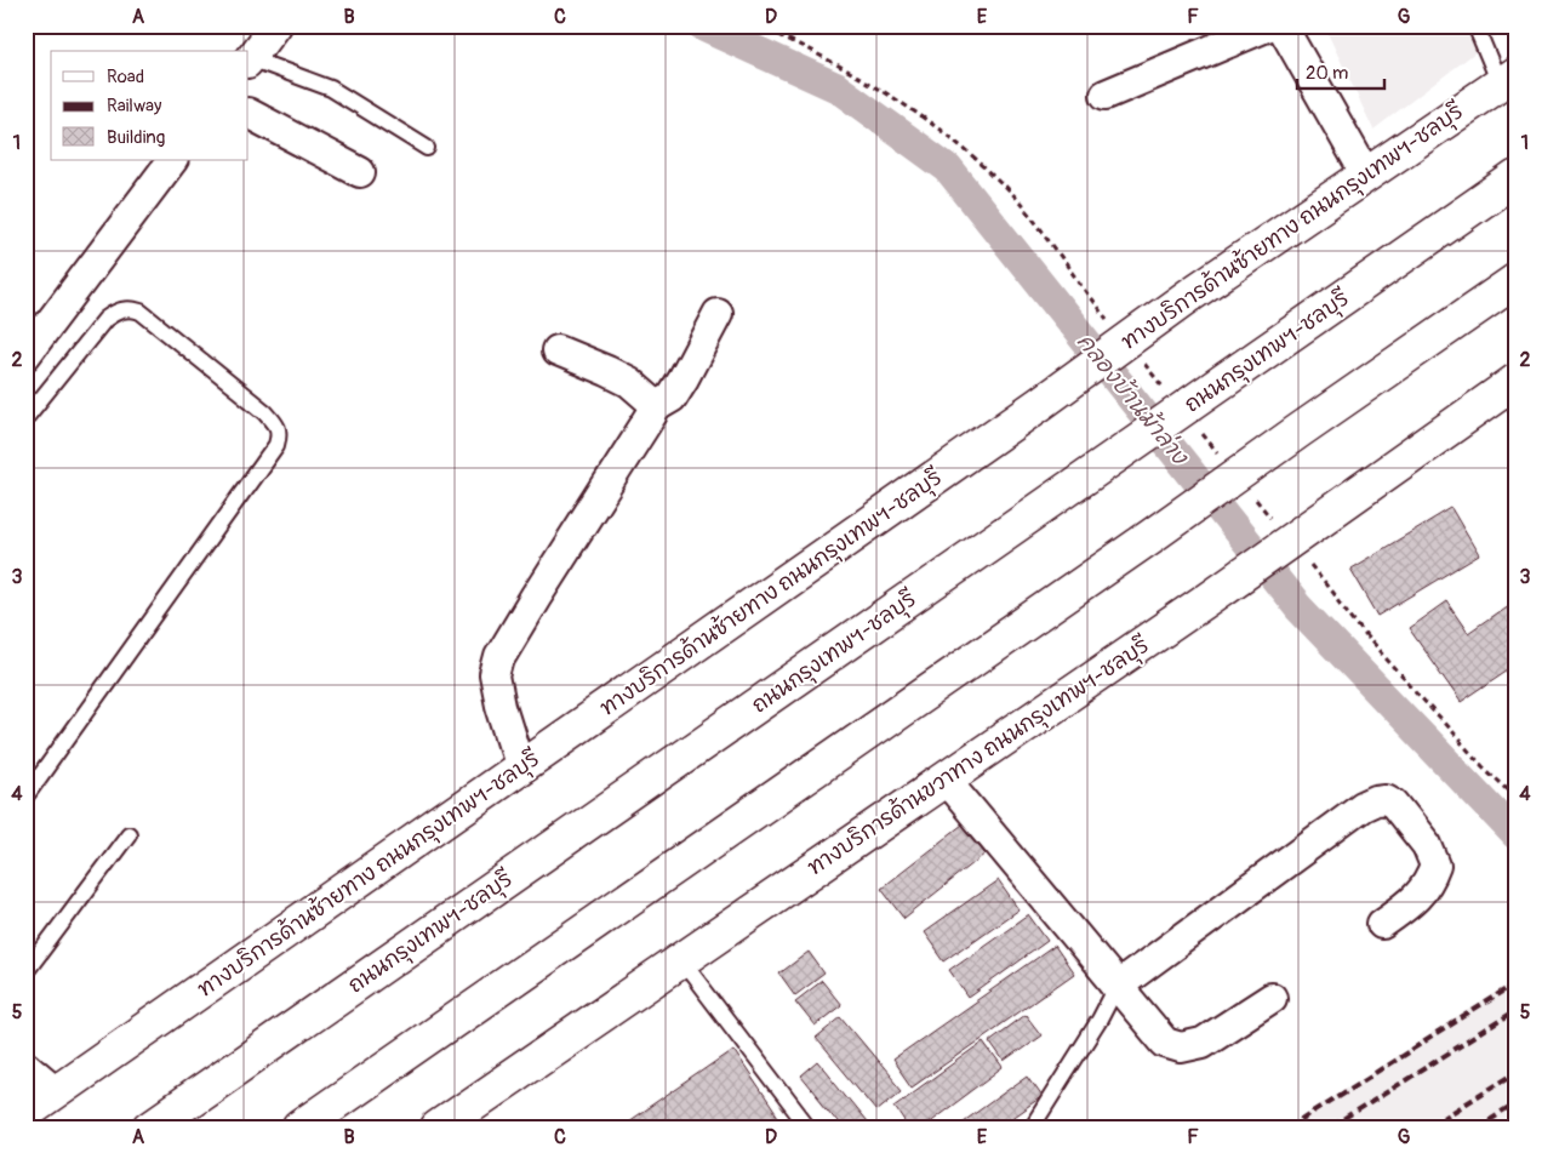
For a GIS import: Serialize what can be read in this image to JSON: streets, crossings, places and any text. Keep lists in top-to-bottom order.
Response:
{
  "streets": {
    "main road": ["ทางบริการด้านซ้ายทาง ถนนกรุงเทพฯ-ชลบุรี", "ถนนกรุงเทพฯ-ชลบุรี", "ทางบริการด้านขวาทาง ถนนกรุงเทพฯ-ชลบุรี"]
  },
  "water": ["คลองบ้านม้าล่าง"],
  "legend": ["Road", "Railway", "Building"],
  "scale_bar": "20 m",
  "grid": {
    "columns": [
      "A",
      "B",
      "C",
      "D",
      "E",
      "F",
      "G"
    ],
    "rows": [
      "1",
      "2",
      "3",
      "4",
      "5"
    ]
  }
}
